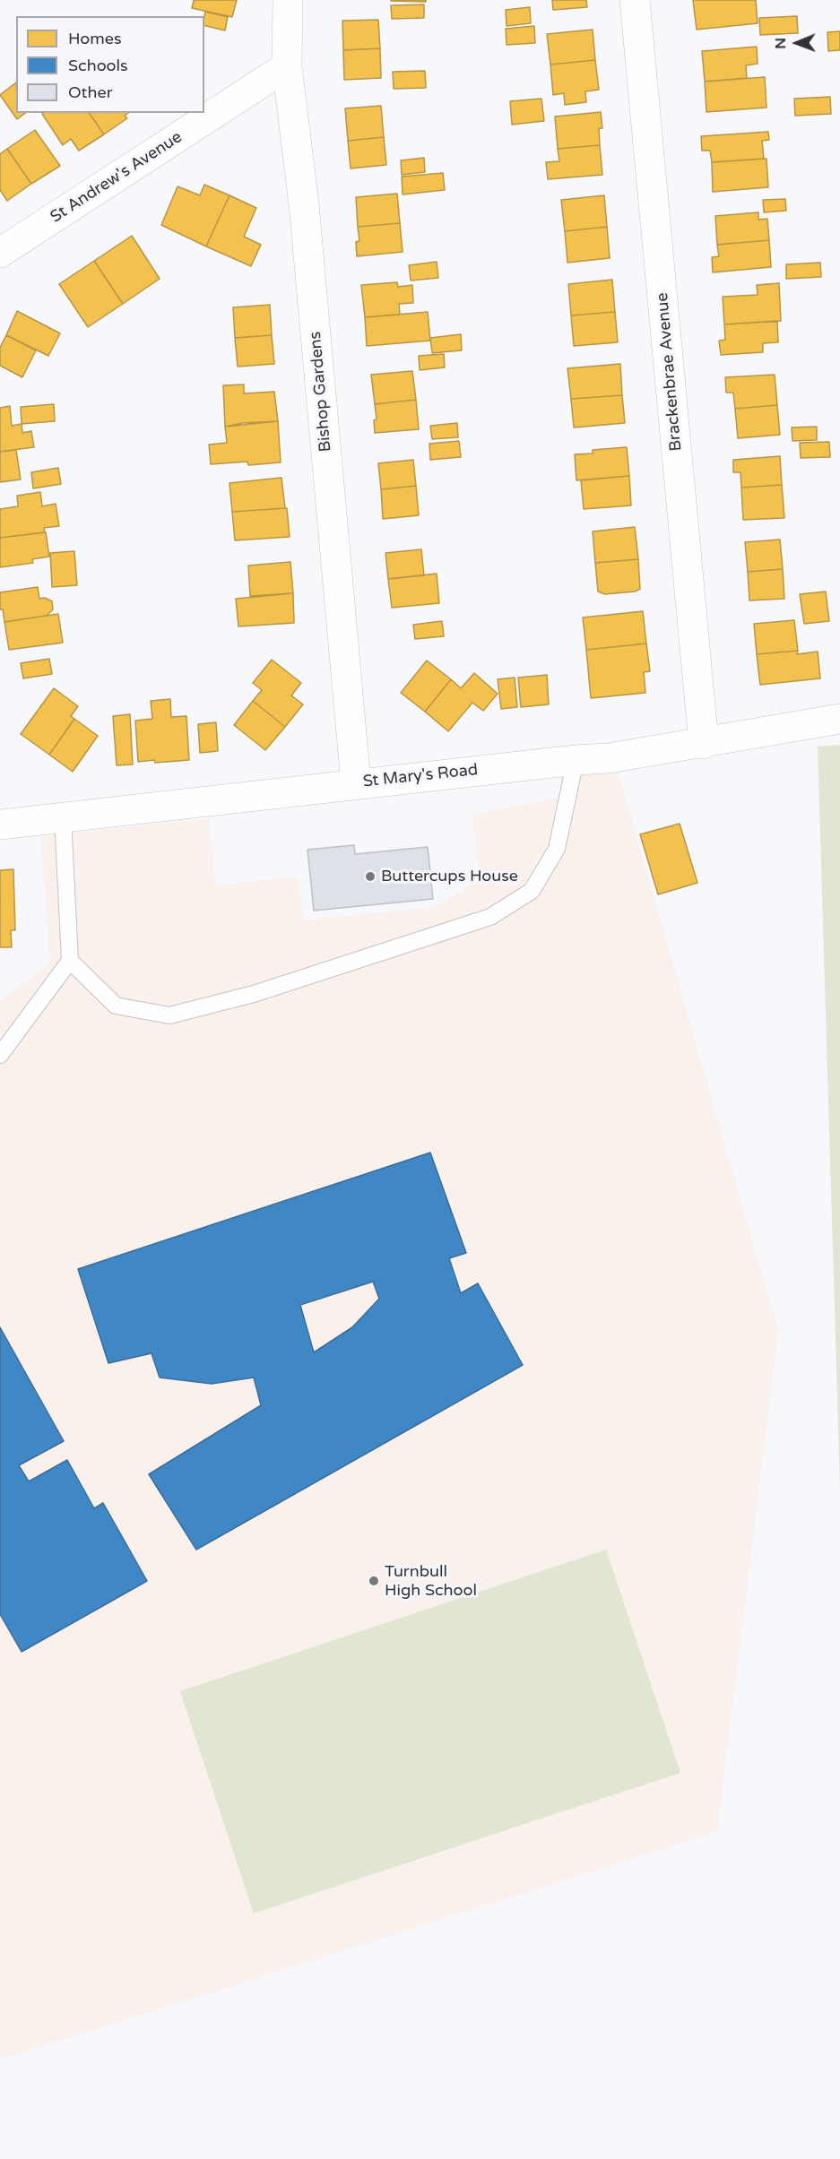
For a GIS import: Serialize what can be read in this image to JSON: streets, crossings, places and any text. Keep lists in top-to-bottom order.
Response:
{
  "streets": {
    "street": [
      "St Andrew's Avenue",
      "Brackenbrae Avenue",
      "Bishop Gardens",
      "St Mary's Road"
    ]
  },
  "crossings": [
    ["St Andrew's Avenue", "Bishop Gardens"],
    ["Brackenbrae Avenue", "St Mary's Road"],
    ["Bishop Gardens", "St Mary's Road"]
  ],
  "places": ["Buttercups House", "Turnbull High School"],
  "legend": ["Homes", "Schools", "Other"],
  "north": "left"
}
